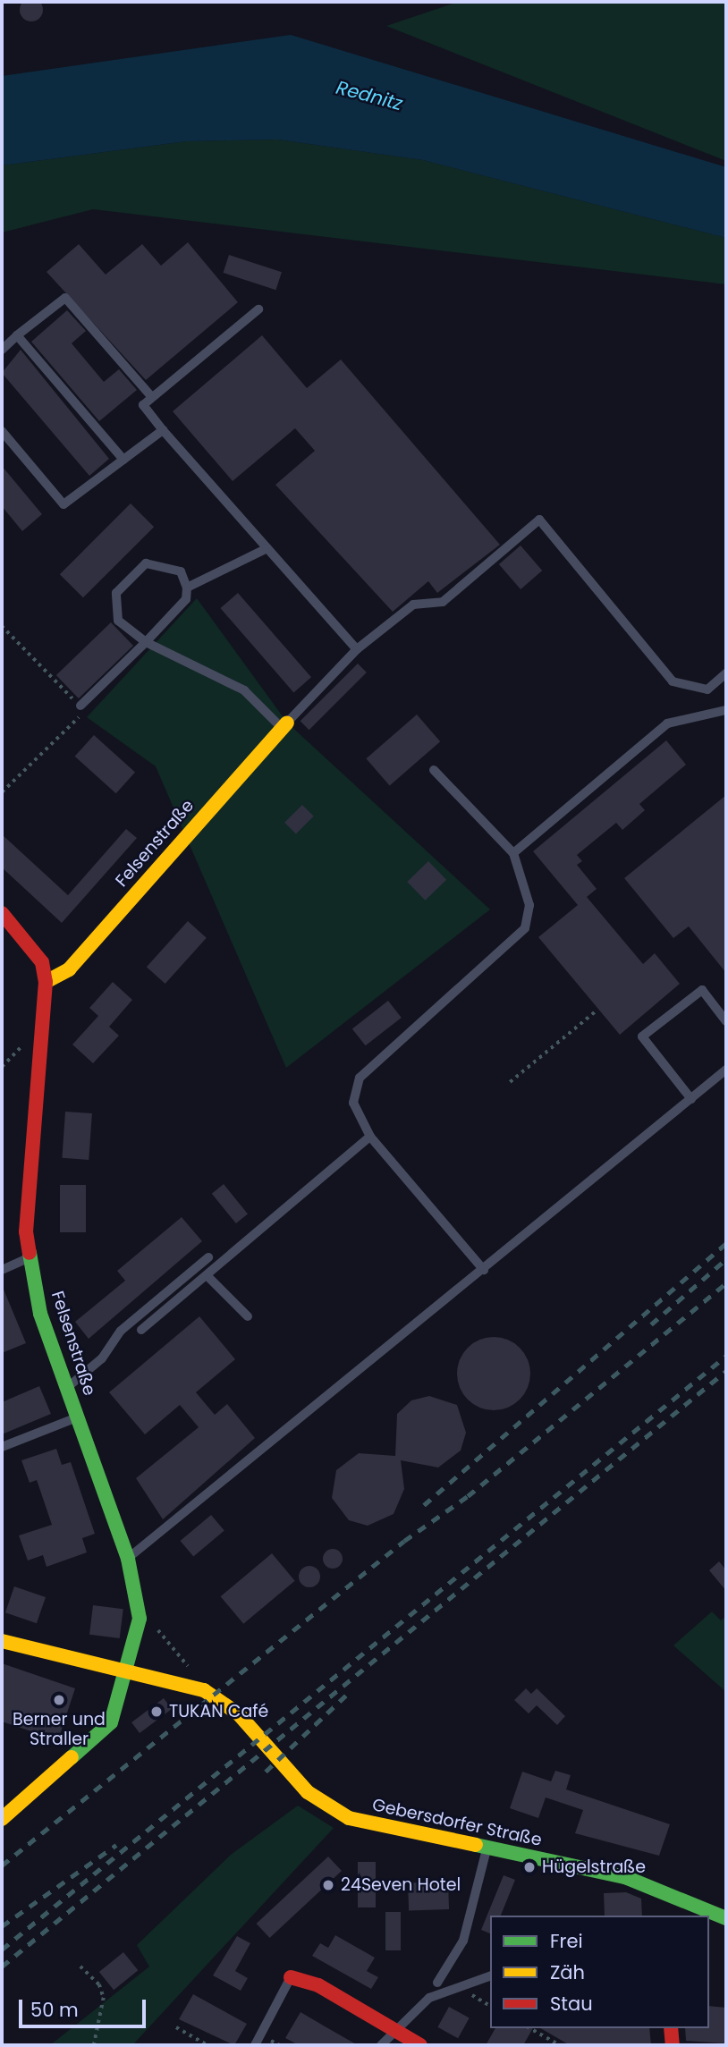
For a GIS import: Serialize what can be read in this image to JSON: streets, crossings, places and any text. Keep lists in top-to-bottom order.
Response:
{
  "streets": {
    "street": ["Felsenstraße", "Gebersdorfer Straße"]
  },
  "crossings": [
    ["Felsenstraße", "Gebersdorfer Straße"]
  ],
  "water": ["Rednitz"],
  "places": [
    "Berner und Straller",
    "TUKAN Café",
    "Hügelstraße",
    "24Seven Hotel"
  ],
  "legend": ["Frei", "Zäh", "Stau"],
  "scale_bar": "50 m"
}
